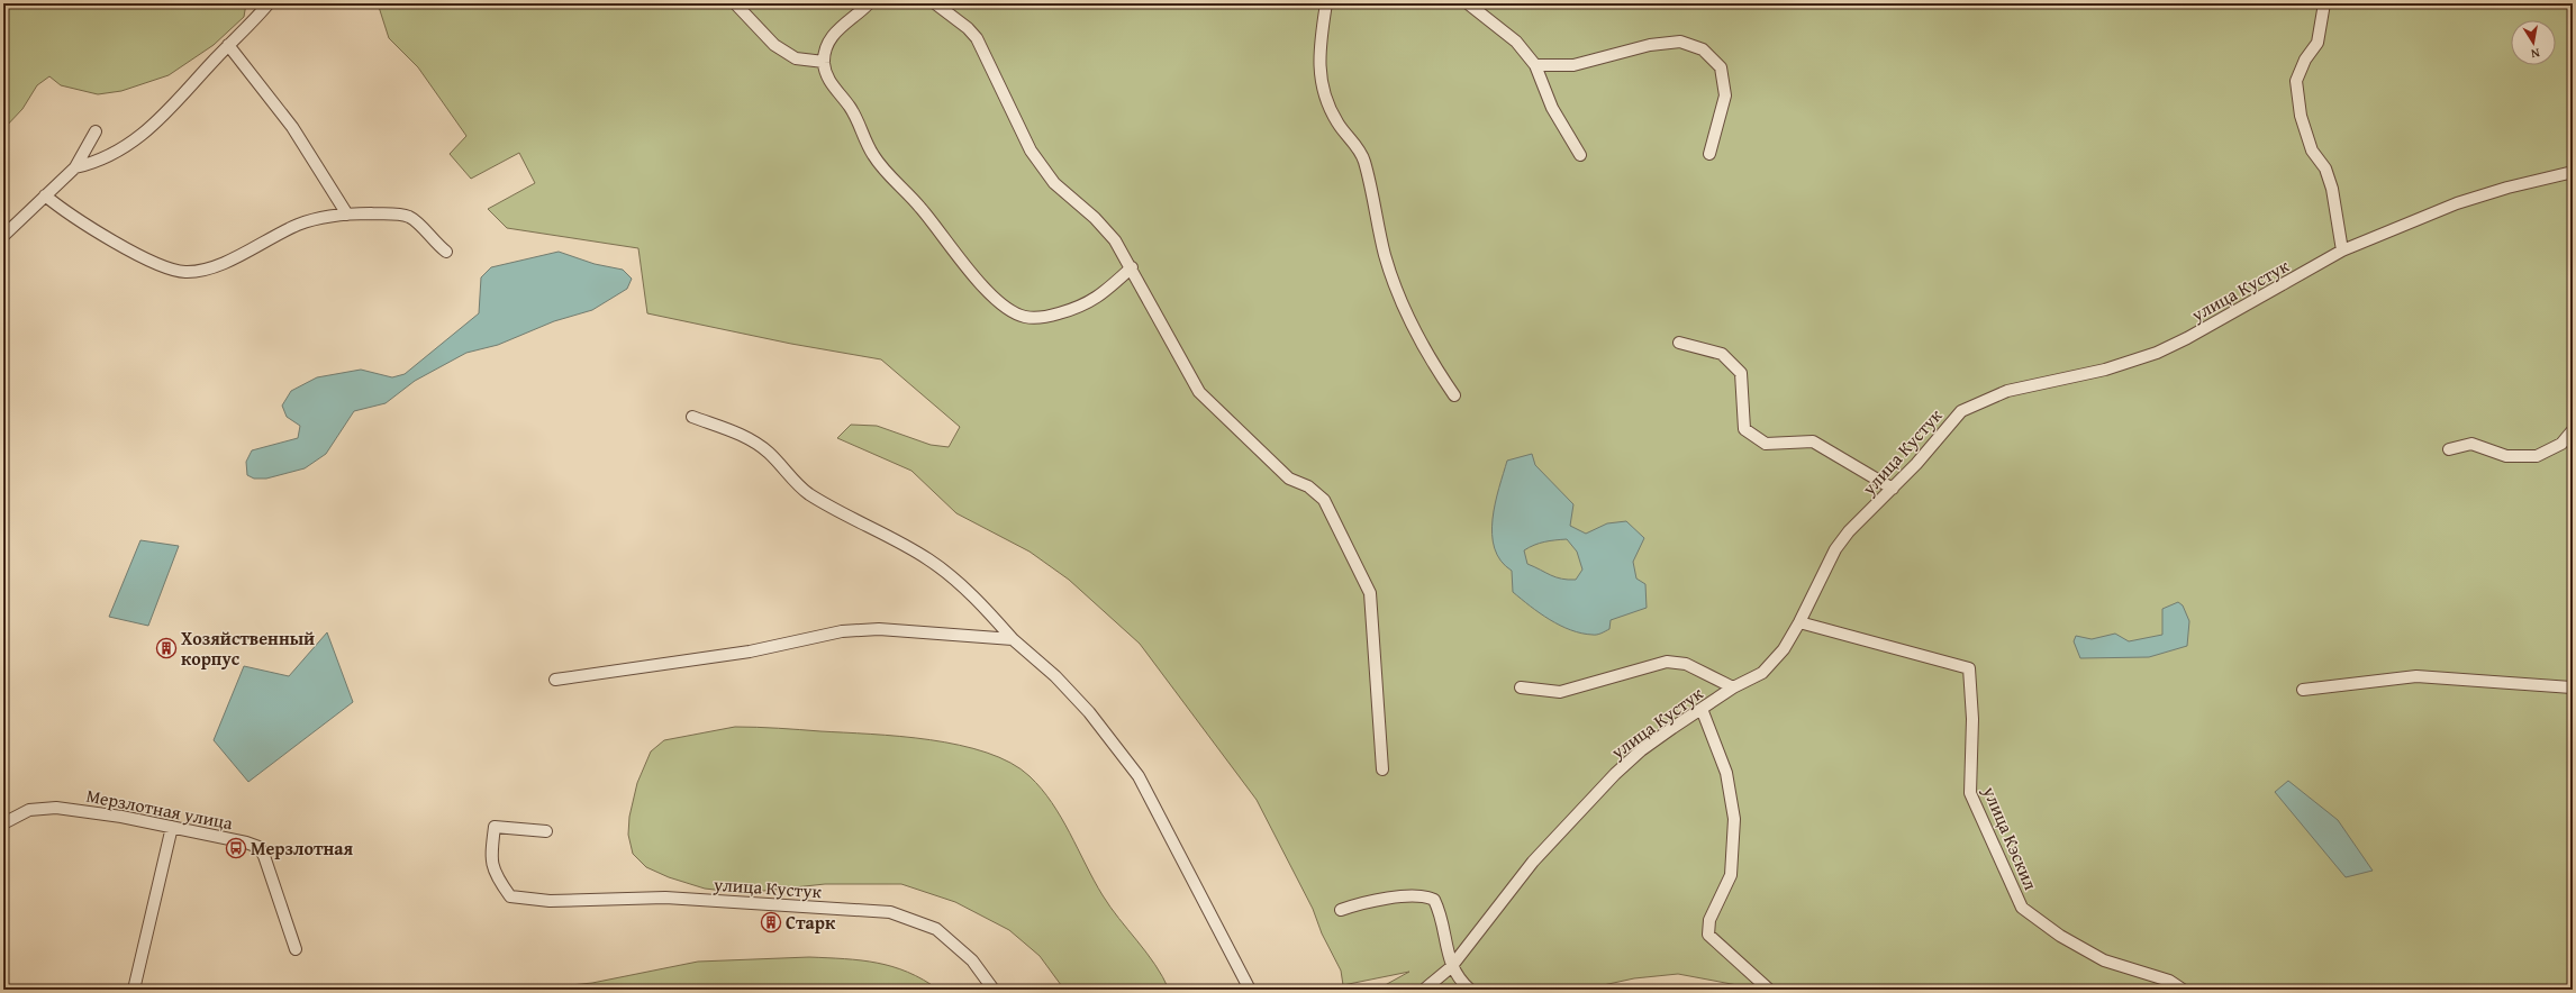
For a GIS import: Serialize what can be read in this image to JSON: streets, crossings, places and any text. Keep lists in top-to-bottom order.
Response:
{
  "streets": {
    "street": ["улица Кустук", "Мерзлотная улица", "улица Кэскил"]
  },
  "crossings": [
    ["улица Кустук", "улица Кэскил"]
  ],
  "places": {
    "building": ["Хозяйственный корпус", "Старк"],
    "bus stop": ["Мерзлотная"]
  },
  "north": "bottom"
}
